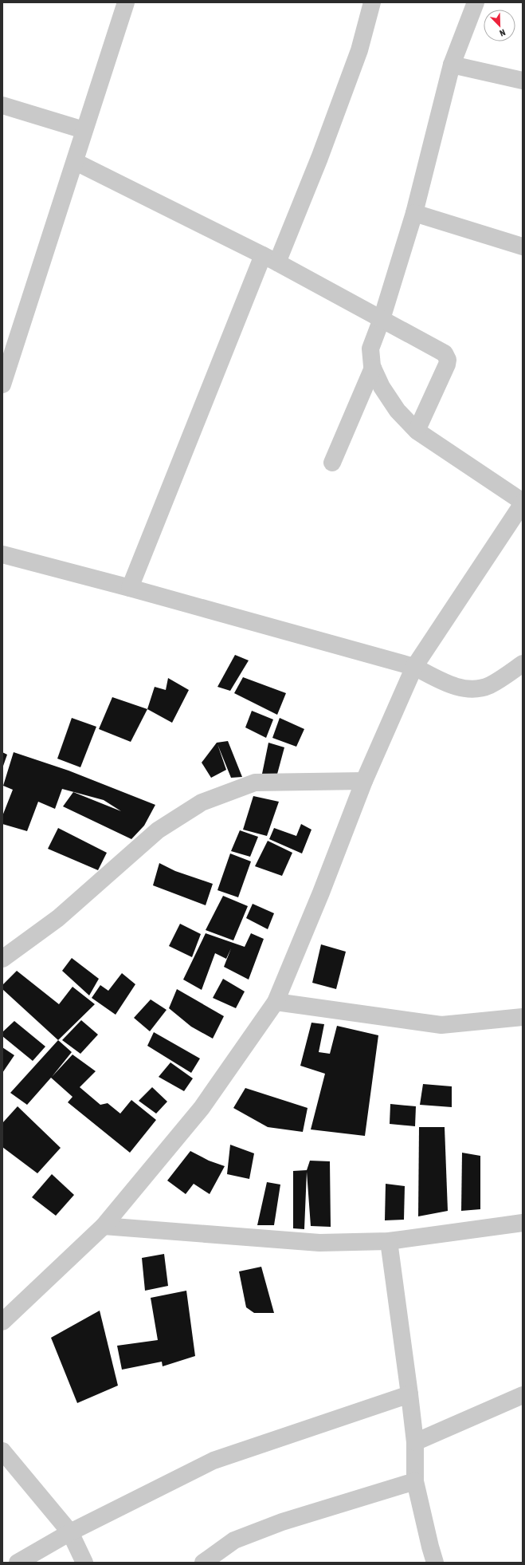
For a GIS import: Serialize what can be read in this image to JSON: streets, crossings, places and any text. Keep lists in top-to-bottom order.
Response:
{
  "north": "bottom right"
}
